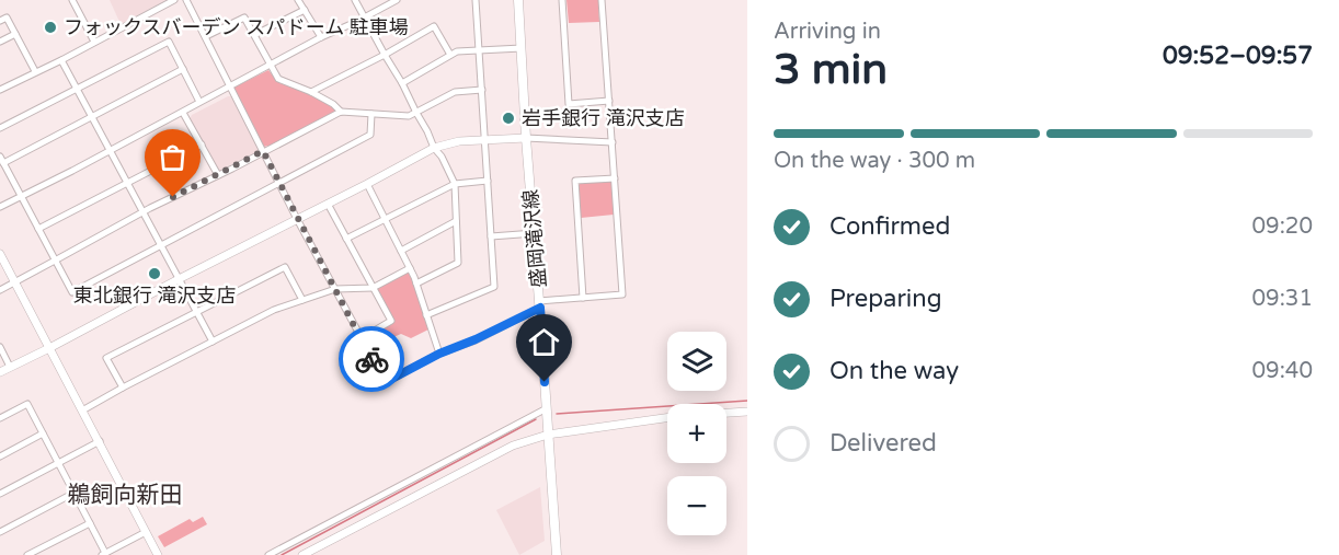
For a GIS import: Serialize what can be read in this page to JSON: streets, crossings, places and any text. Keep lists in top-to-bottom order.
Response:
{
  "streets": {
    "main road": ["盛岡滝沢線"]
  },
  "districts": ["鵜飼向新田"],
  "places": ["フォックスバーデン スパドーム 駐車場", "岩手銀行 滝沢支店", "東北銀行 滝沢支店"],
  "page": {
    "heading": ["3 min", "Arriving in", "09:52–09:57"],
    "bar": "On the way · 300 m",
    "list": [
      ["Confirmed", "09:20"],
      ["Preparing", "09:31"],
      ["On the way", "09:40"],
      "Delivered"
    ],
    "map_buttons": ["+", "−"]
  }
}
